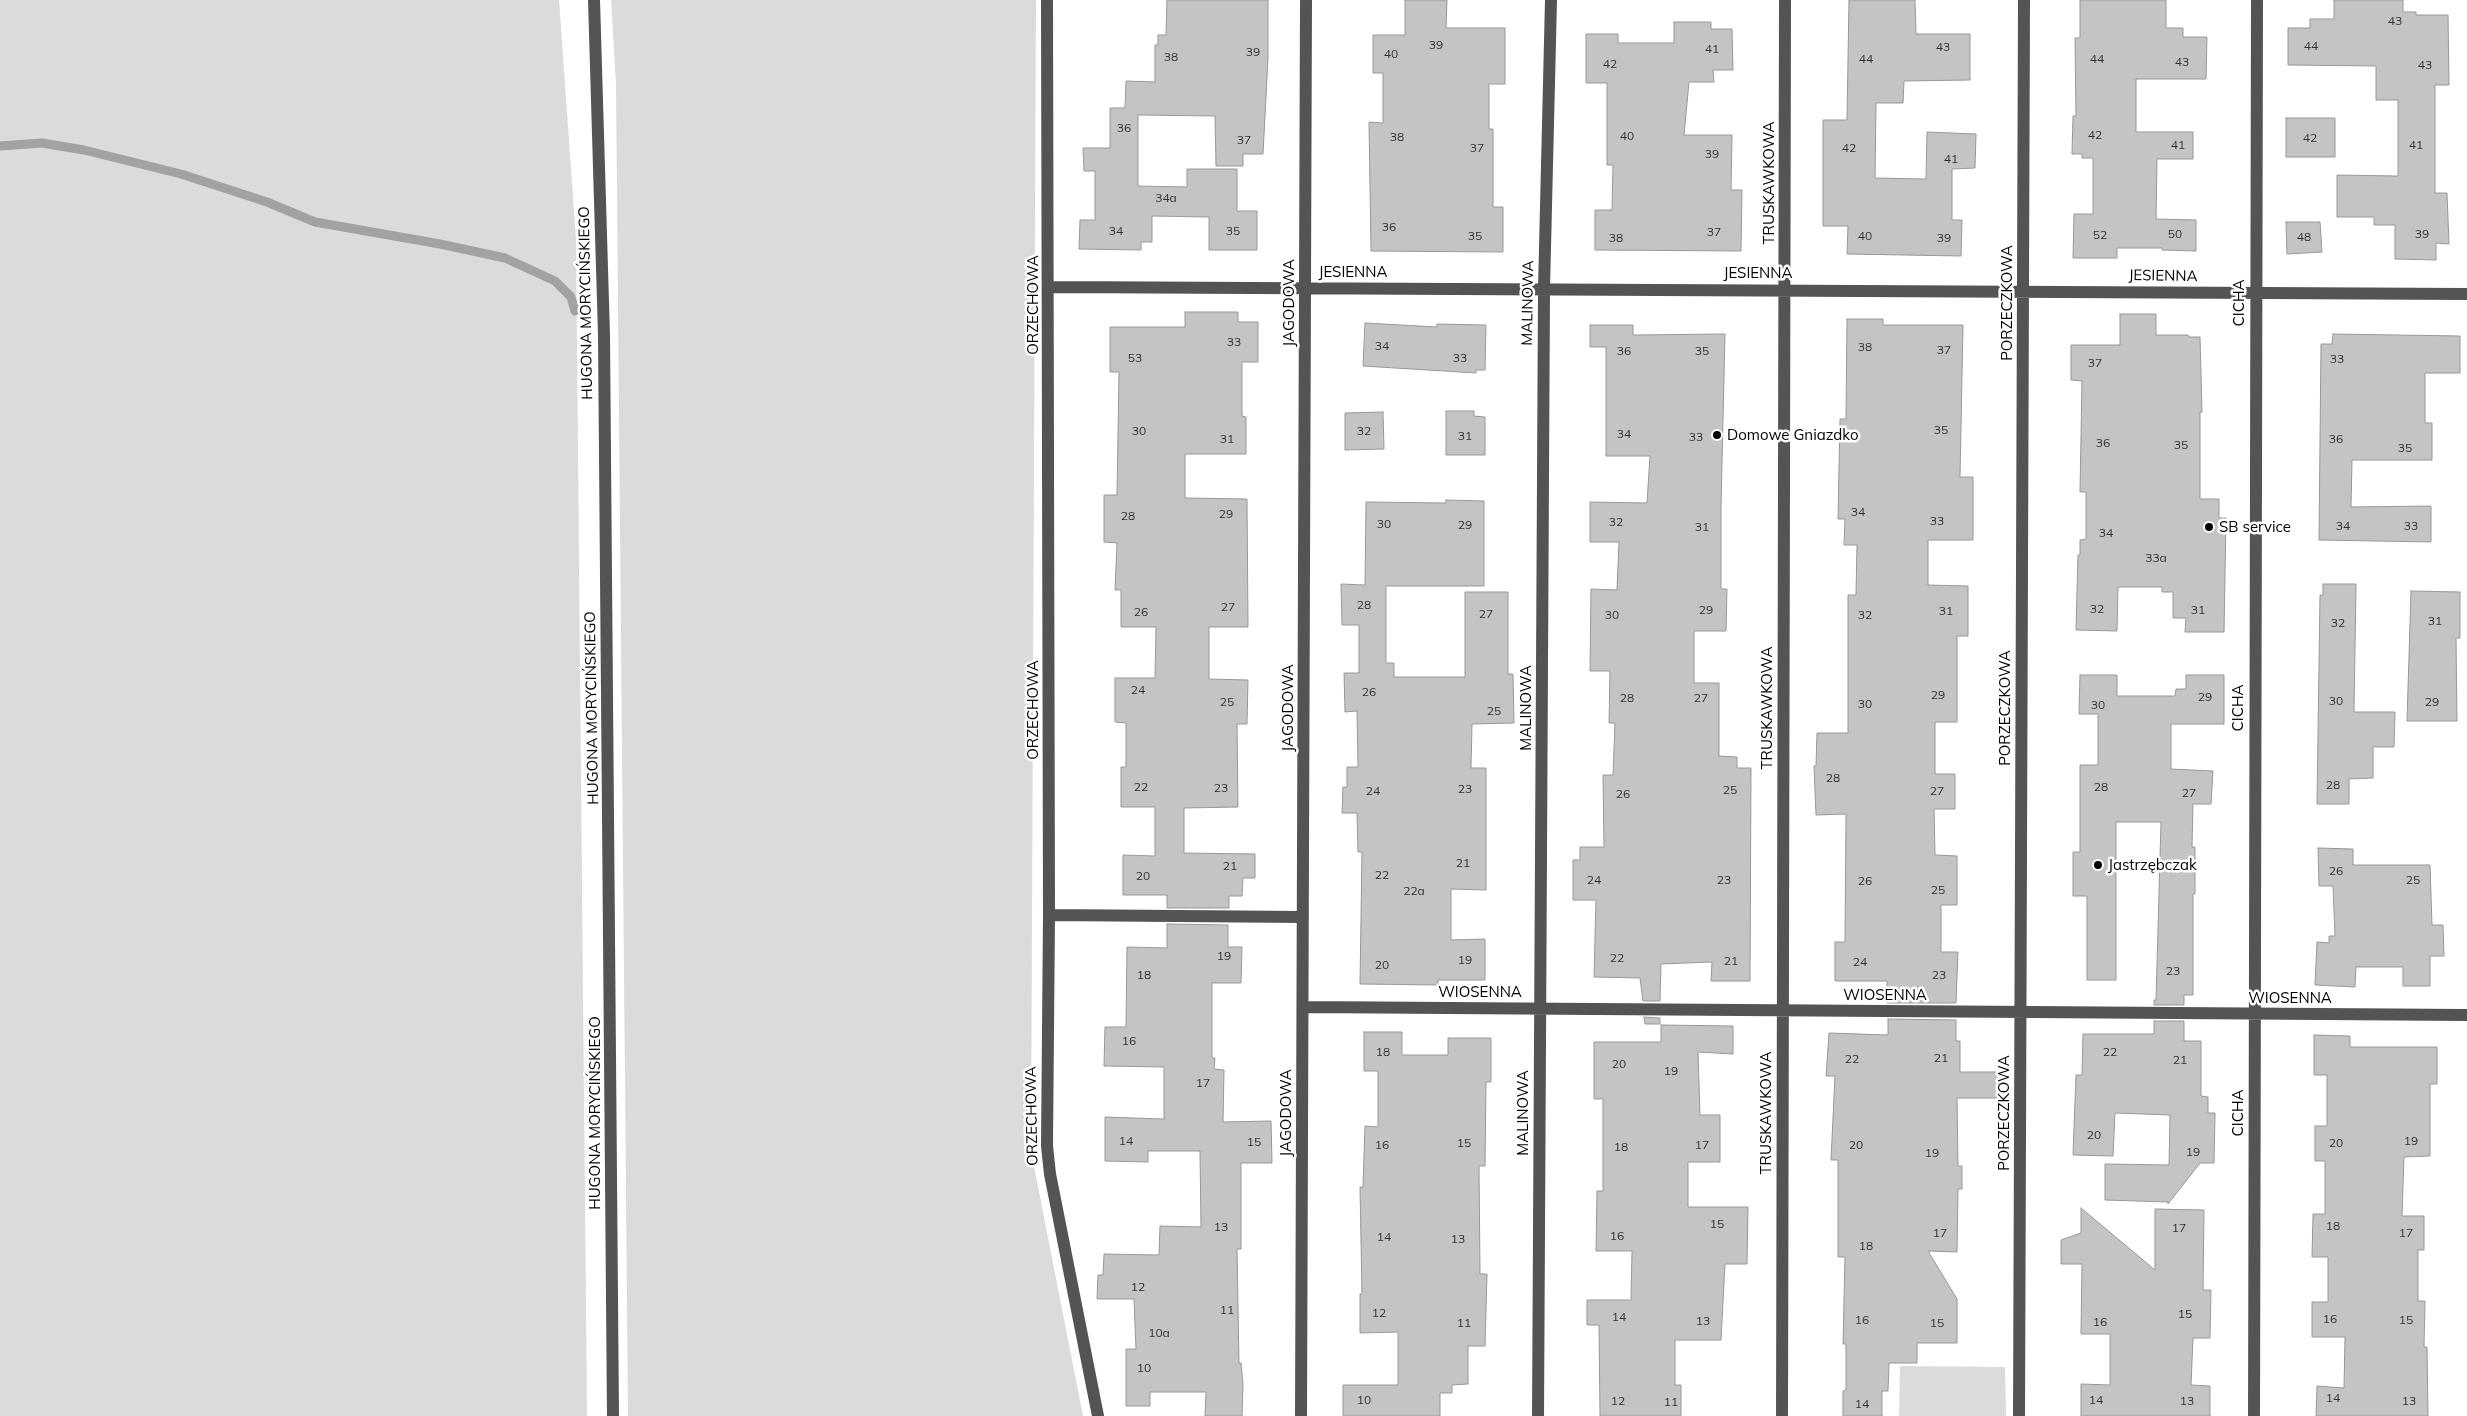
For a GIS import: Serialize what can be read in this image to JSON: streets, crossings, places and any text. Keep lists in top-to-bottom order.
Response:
{
  "streets": {
    "street": [
      "TRUSKAWKOWA",
      "JESIENNA",
      "HUGONA MORYCIŃSKIEGO",
      "JAGODOWA",
      "MALINOWA",
      "PORZECZKOWA",
      "CICHA",
      "ORZECHOWA",
      "WIOSENNA"
    ]
  },
  "crossings": [
    ["TRUSKAWKOWA", "JESIENNA"],
    ["TRUSKAWKOWA", "WIOSENNA"],
    ["JESIENNA", "JAGODOWA"],
    ["JESIENNA", "MALINOWA"],
    ["JESIENNA", "PORZECZKOWA"],
    ["JESIENNA", "CICHA"],
    ["JESIENNA", "ORZECHOWA"],
    ["JAGODOWA", "WIOSENNA"],
    ["MALINOWA", "WIOSENNA"],
    ["PORZECZKOWA", "WIOSENNA"],
    ["CICHA", "WIOSENNA"]
  ],
  "places": ["Domowe Gniazdko", "SB service", "Jastrzębczak"],
  "house_numbers": [
    "43",
    "39",
    "44",
    "43",
    "41",
    "39",
    "40",
    "38",
    "44",
    "44",
    "43",
    "42",
    "43",
    "36",
    "42",
    "40",
    "38",
    "42",
    "37",
    "41",
    "41",
    "37",
    "42",
    "39",
    "41",
    "34a",
    "36",
    "34",
    "35",
    "37",
    "50",
    "39",
    "52",
    "35",
    "40",
    "48",
    "38",
    "39",
    "33",
    "34",
    "38",
    "37",
    "36",
    "35",
    "53",
    "33",
    "33",
    "37",
    "35",
    "30",
    "32",
    "34",
    "31",
    "33",
    "31",
    "36",
    "36",
    "35",
    "35",
    "34",
    "29",
    "28",
    "33",
    "32",
    "30",
    "29",
    "34",
    "33",
    "31",
    "34",
    "33a",
    "28",
    "27",
    "32",
    "29",
    "31",
    "31",
    "26",
    "27",
    "30",
    "32",
    "31",
    "32",
    "24",
    "26",
    "29",
    "29",
    "28",
    "27",
    "30",
    "25",
    "29",
    "30",
    "30",
    "25",
    "28",
    "28",
    "22",
    "28",
    "23",
    "23",
    "25",
    "24",
    "27",
    "27",
    "26",
    "21",
    "21",
    "26",
    "22",
    "20",
    "24",
    "23",
    "25",
    "26",
    "25",
    "22a",
    "19",
    "22",
    "19",
    "21",
    "24",
    "20",
    "23",
    "18",
    "23",
    "16",
    "18",
    "22",
    "21",
    "22",
    "21",
    "20",
    "19",
    "17",
    "20",
    "14",
    "19",
    "15",
    "15",
    "20",
    "16",
    "17",
    "20",
    "18",
    "19",
    "19",
    "15",
    "18",
    "13",
    "17",
    "17",
    "17",
    "16",
    "14",
    "13",
    "18",
    "12",
    "11",
    "12",
    "15",
    "14",
    "16",
    "16",
    "15",
    "13",
    "16",
    "11",
    "15",
    "10a",
    "10",
    "14",
    "10",
    "14",
    "12",
    "13",
    "13",
    "11",
    "14"
  ]
}
